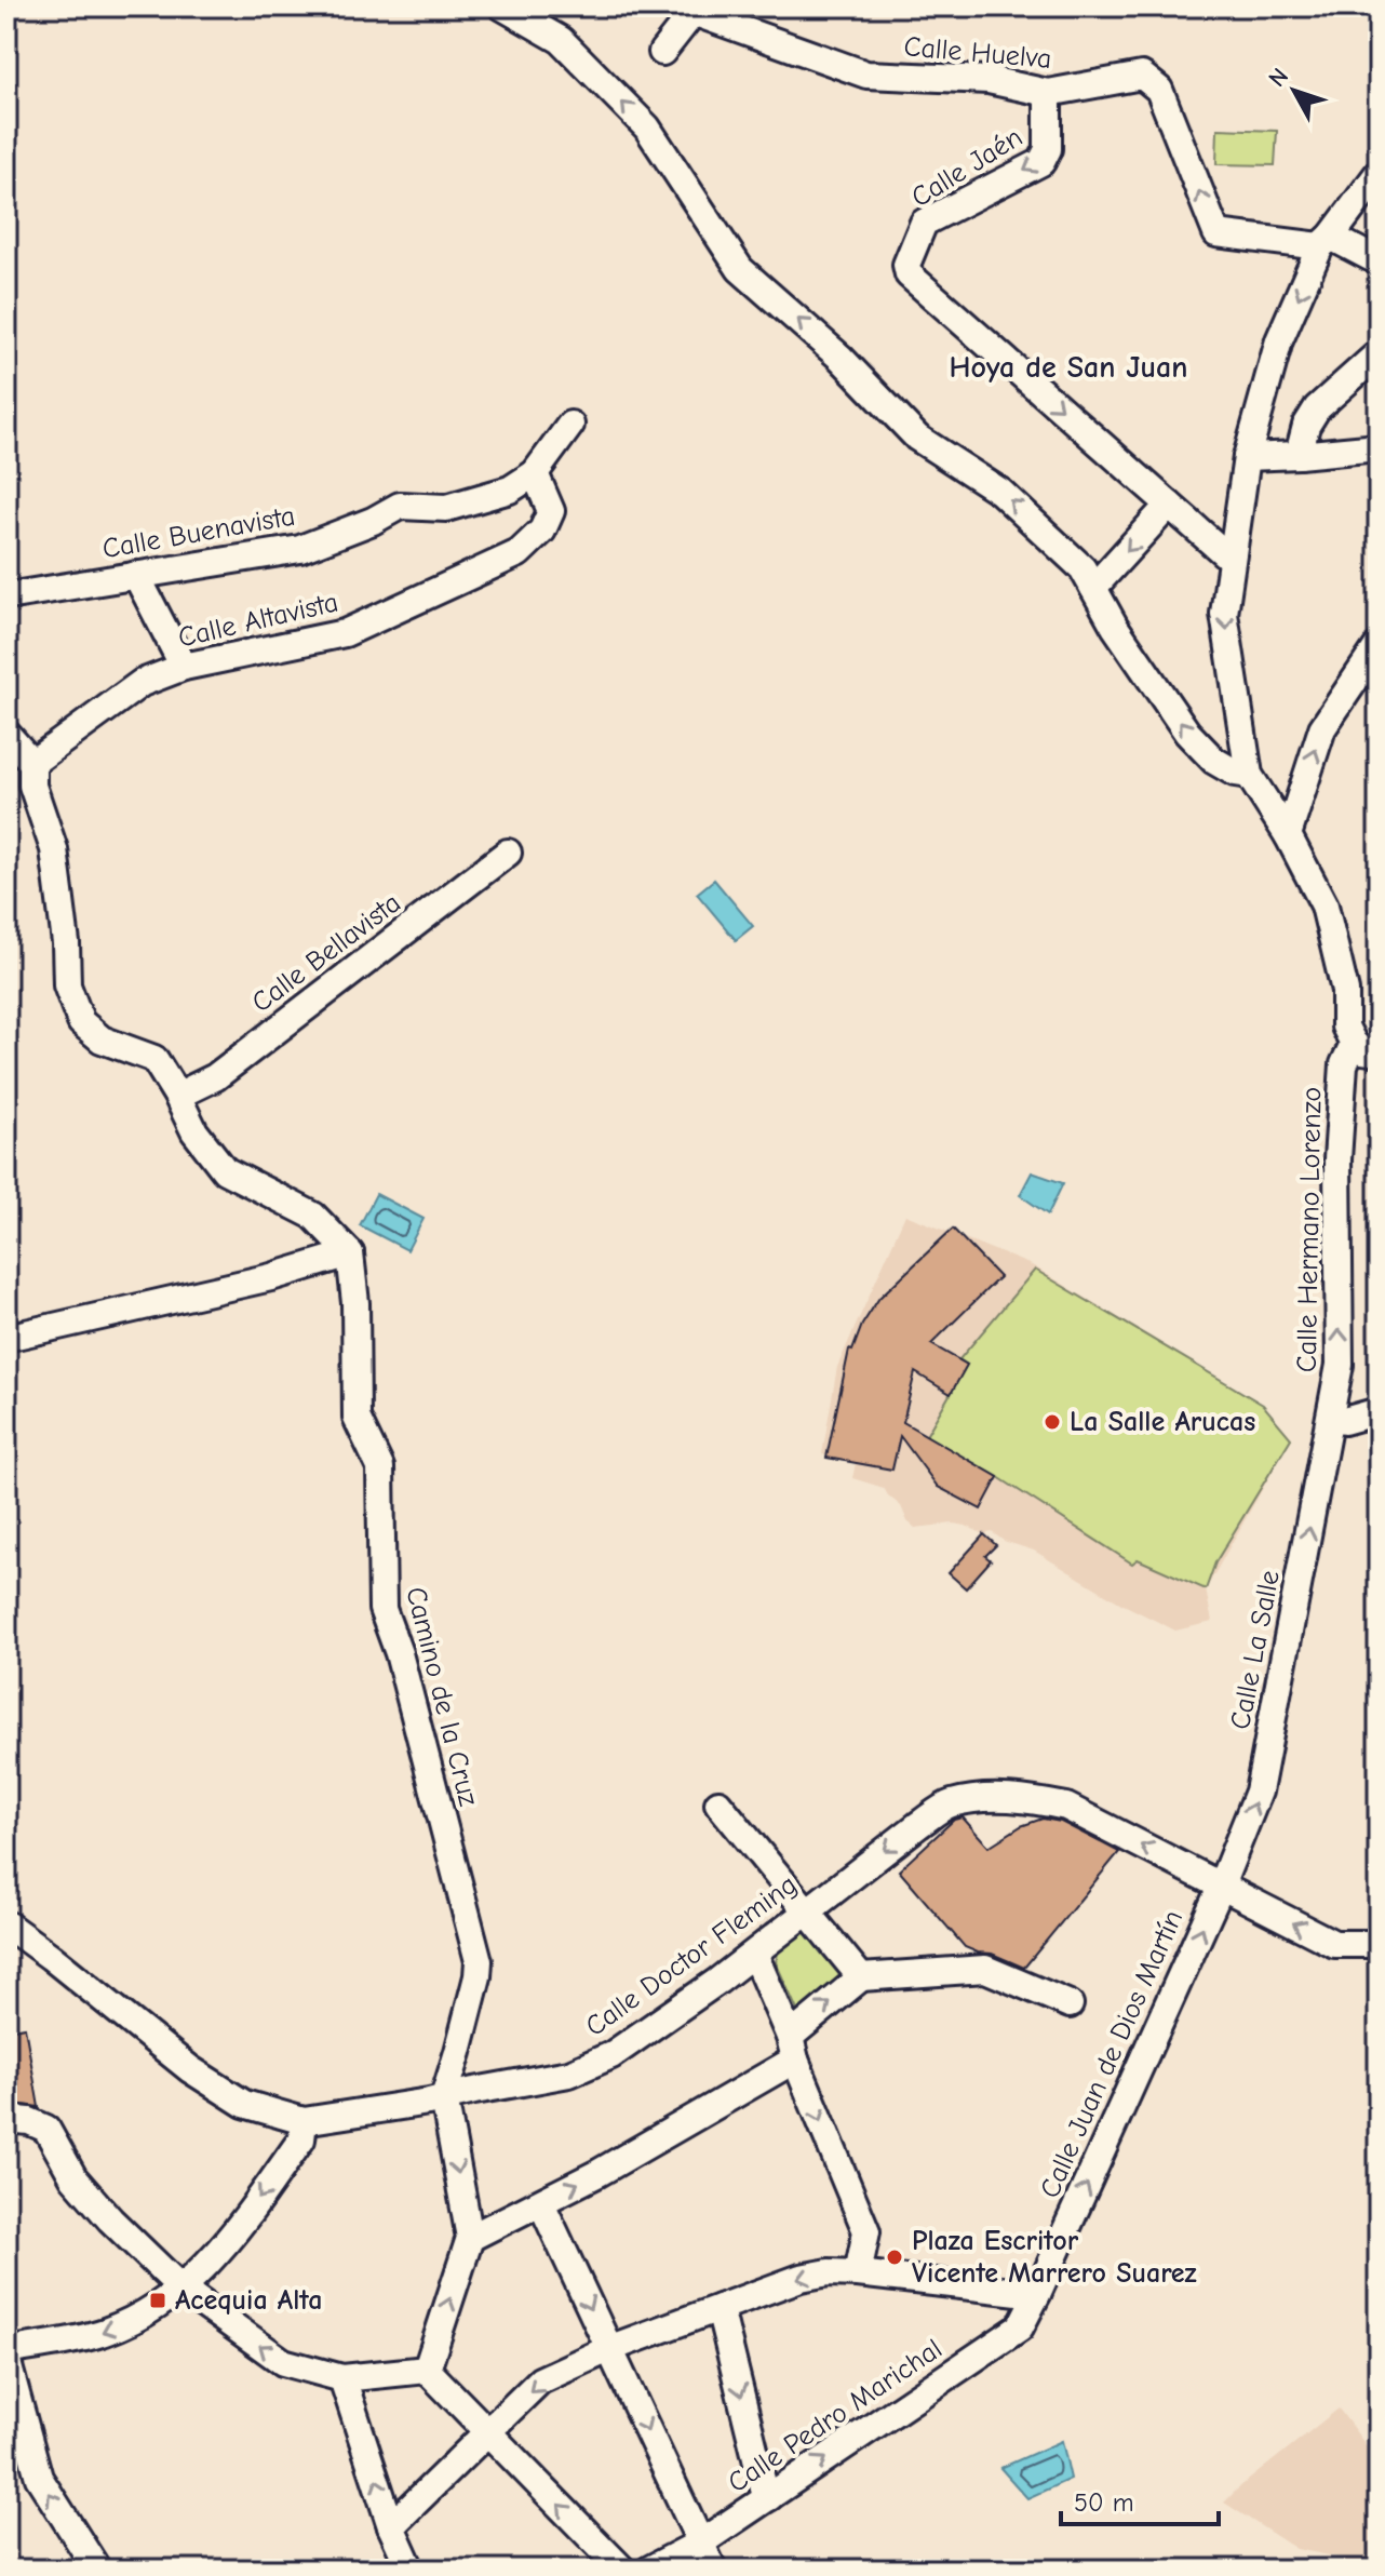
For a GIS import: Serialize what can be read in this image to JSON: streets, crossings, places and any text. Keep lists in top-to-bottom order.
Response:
{
  "streets": {
    "street": [
      "Calle Huelva",
      "Calle Jaén",
      "Calle Buenavista",
      "Calle Altavista",
      "Calle Bellavista",
      "Calle Hermano Lorenzo",
      "Calle La Salle",
      "Camino de la Cruz",
      "Calle Doctor Fleming",
      "Calle Juan de Dios Martín",
      "Calle Pedro Marichal"
    ]
  },
  "crossings": [
    ["Calle Huelva", "Calle Jaén"],
    ["Calle Buenavista", "Calle Altavista"],
    ["Calle Hermano Lorenzo", "Calle La Salle"],
    ["Calle La Salle", "Calle Doctor Fleming"],
    ["Calle La Salle", "Calle Juan de Dios Martín"],
    ["Camino de la Cruz", "Calle Doctor Fleming"],
    ["Calle Doctor Fleming", "Calle Juan de Dios Martín"],
    ["Calle Juan de Dios Martín", "Calle Pedro Marichal"]
  ],
  "one_way": [
    "Calle Huelva",
    "Calle Hermano Lorenzo",
    "Calle La Salle",
    "Calle Juan de Dios Martín"
  ],
  "districts": ["Hoya de San Juan"],
  "places": {
    "other": ["La Salle Arucas", "Plaza Escritor Vicente Marrero Suarez"],
    "transit": ["Acequia Alta"]
  },
  "scale_bar": "50 m",
  "north": "top left"
}
